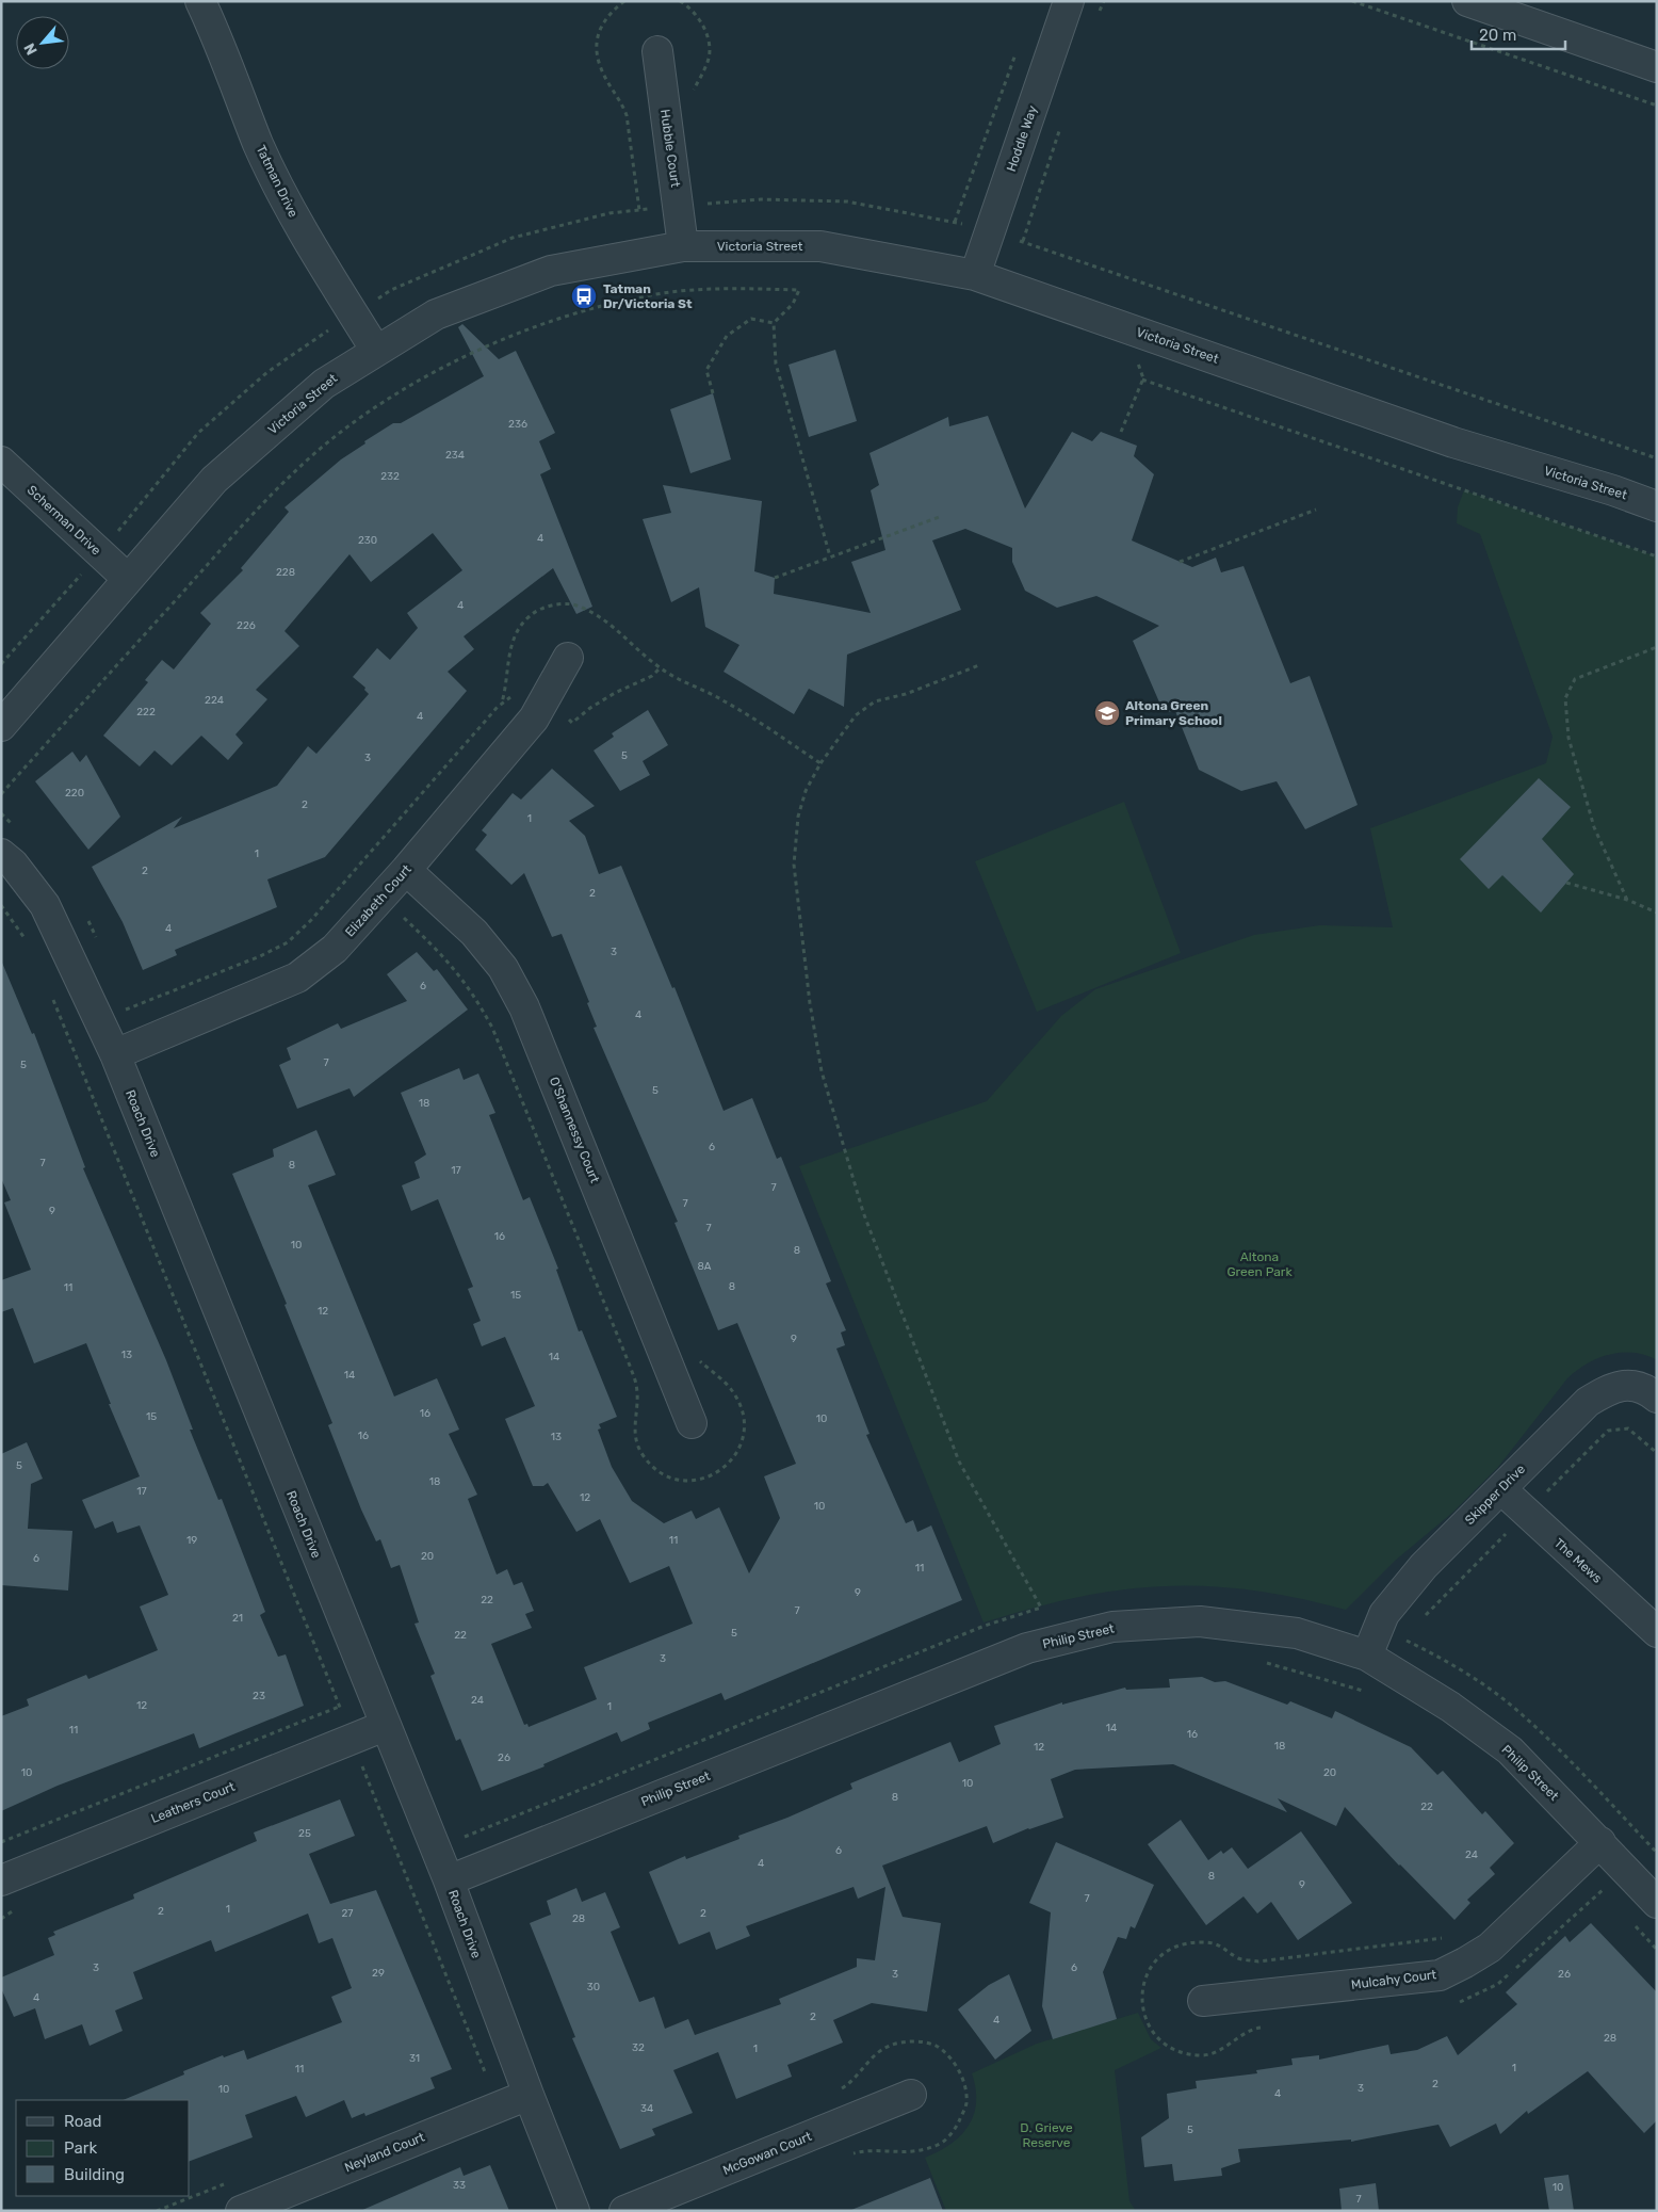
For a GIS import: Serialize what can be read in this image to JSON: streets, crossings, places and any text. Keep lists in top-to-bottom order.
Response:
{
  "streets": {
    "street": [
      "Hoddle Way",
      "Hubble Court",
      "Tatman Drive",
      "Victoria Street",
      "Scherman Drive",
      "Elizabeth Court",
      "Roach Drive",
      "O'Shannessy Court",
      "Skipper Drive",
      "The Mews",
      "Philip Street",
      "Leathers Court",
      "Mulcahy Court",
      "Neyland Court",
      "McGowan Court"
    ]
  },
  "crossings": [
    ["Hoddle Way", "Victoria Street"],
    ["Hubble Court", "Victoria Street"],
    ["Tatman Drive", "Victoria Street"],
    ["Victoria Street", "Scherman Drive"],
    ["Elizabeth Court", "Roach Drive"],
    ["Elizabeth Court", "O'Shannessy Court"],
    ["Roach Drive", "Philip Street"],
    ["Roach Drive", "Leathers Court"],
    ["Roach Drive", "Neyland Court"],
    ["Skipper Drive", "The Mews"],
    ["Skipper Drive", "Philip Street"],
    ["Philip Street", "Mulcahy Court"]
  ],
  "parks": ["Altona Green Park", "D. Grieve Reserve"],
  "places": {
    "bus stop": ["Tatman Dr/Victoria St"],
    "school or university": ["Altona Green Primary School"]
  },
  "house_numbers": [
    "236",
    "234",
    "232",
    "4",
    "230",
    "228",
    "4",
    "226",
    "224",
    "222",
    "4",
    "5",
    "3",
    "220",
    "2",
    "1",
    "1",
    "2",
    "2",
    "4",
    "3",
    "6",
    "4",
    "7",
    "5",
    "5",
    "18",
    "6",
    "7",
    "8",
    "17",
    "7",
    "7",
    "9",
    "7",
    "16",
    "10",
    "8",
    "8A",
    "8",
    "11",
    "15",
    "12",
    "9",
    "13",
    "14",
    "14",
    "16",
    "15",
    "10",
    "16",
    "13",
    "5",
    "18",
    "17",
    "12",
    "10",
    "19",
    "11",
    "20",
    "6",
    "11",
    "9",
    "22",
    "7",
    "21",
    "5",
    "22",
    "3",
    "23",
    "24",
    "12",
    "1",
    "14",
    "11",
    "16",
    "18",
    "12",
    "26",
    "10",
    "20",
    "10",
    "8",
    "22",
    "25",
    "6",
    "24",
    "4",
    "8",
    "9",
    "7",
    "1",
    "2",
    "27",
    "2",
    "28",
    "3",
    "6",
    "29",
    "3",
    "26",
    "30",
    "4",
    "2",
    "4",
    "28",
    "32",
    "1",
    "31",
    "1",
    "11",
    "2",
    "3",
    "10",
    "4",
    "34",
    "5",
    "33",
    "10",
    "7"
  ],
  "legend": ["Road", "Park", "Building"],
  "scale_bar": "20 m",
  "north": "bottom left"
}
